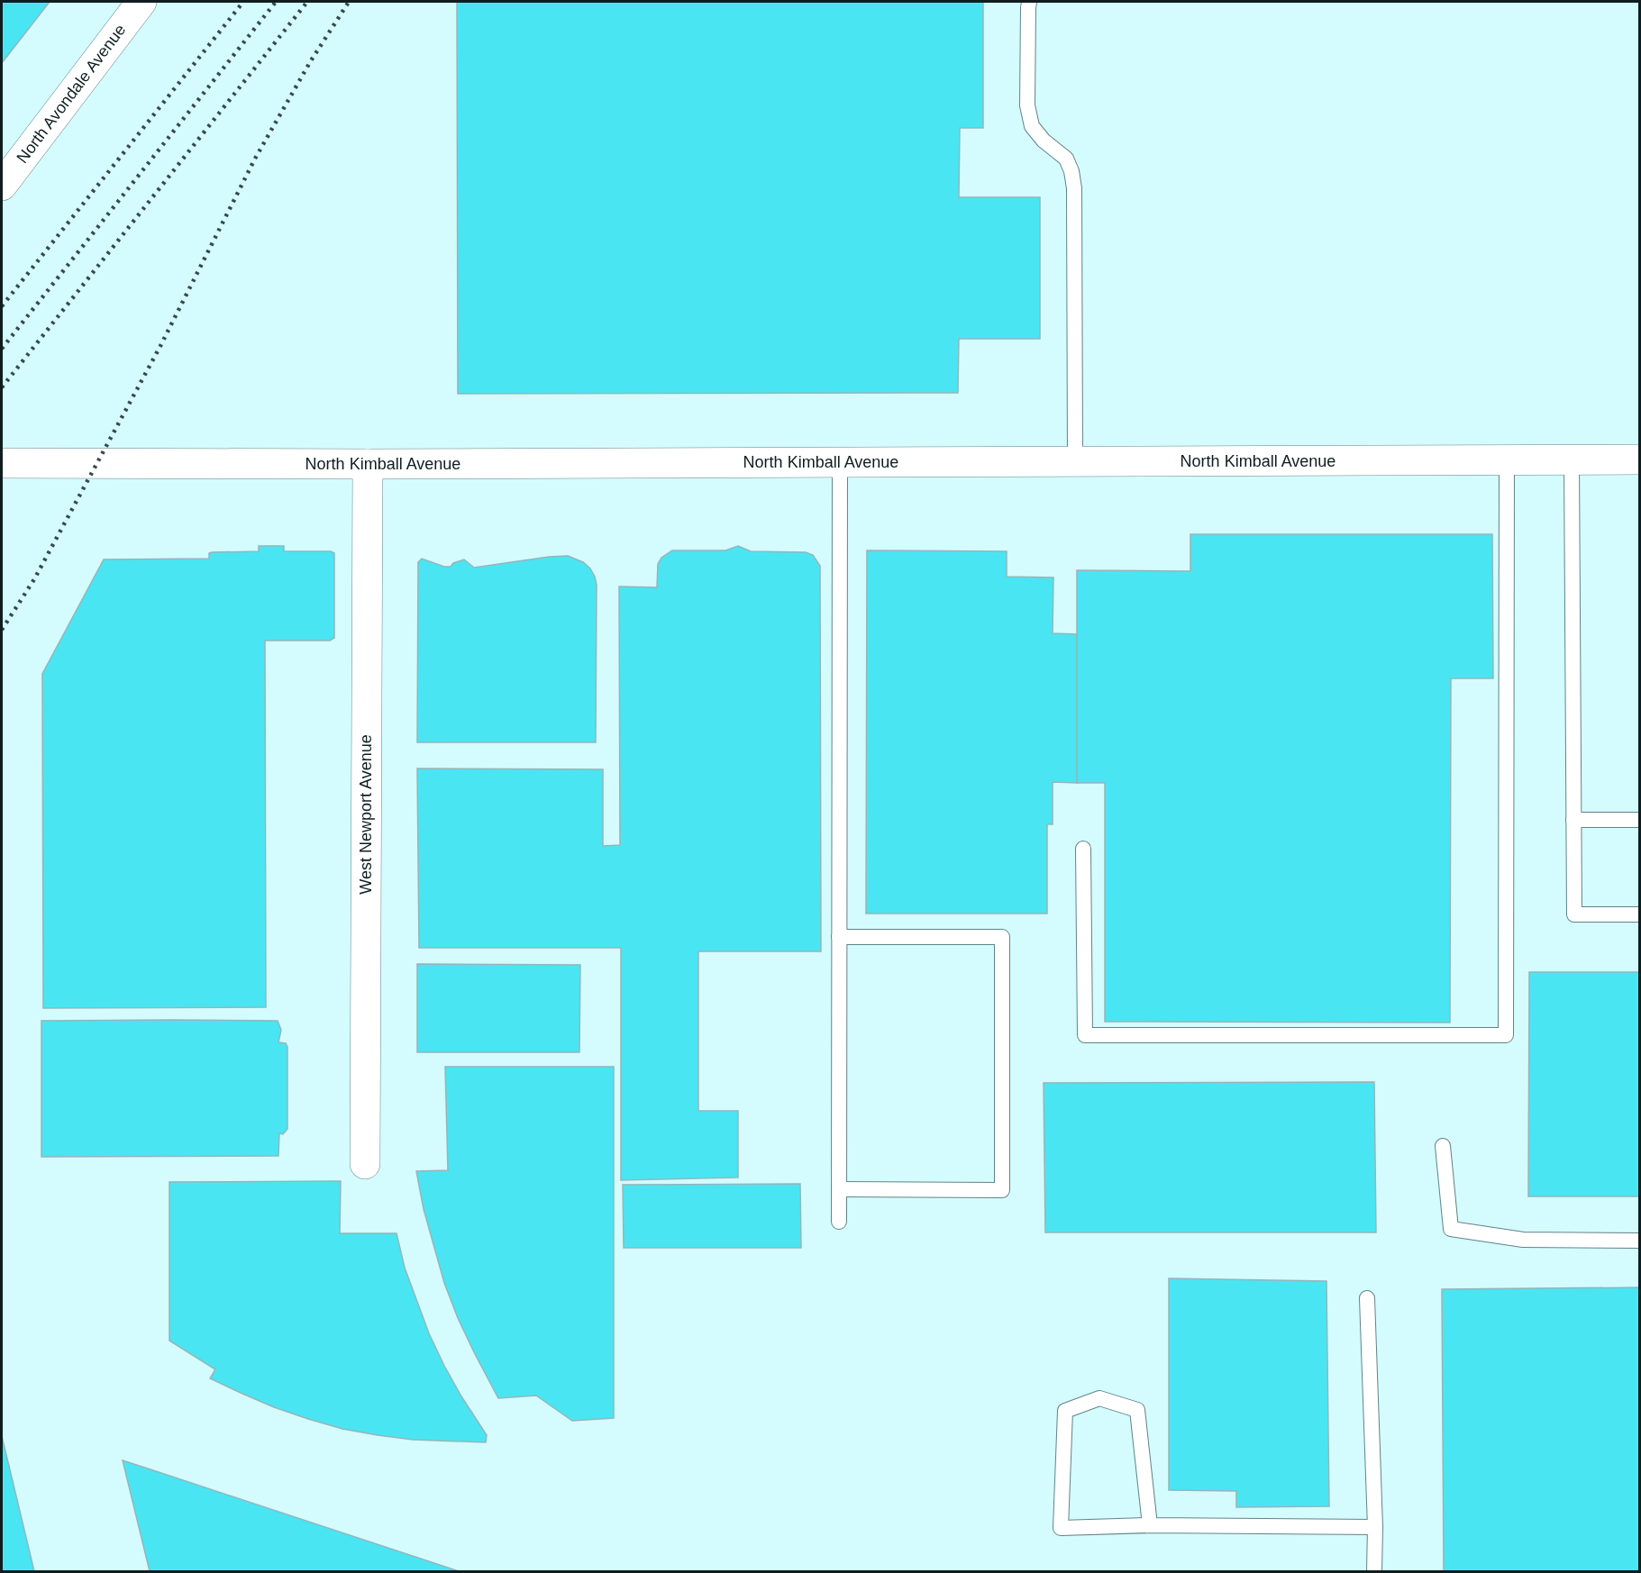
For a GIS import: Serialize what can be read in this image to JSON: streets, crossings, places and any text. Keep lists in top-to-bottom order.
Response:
{
  "streets": {
    "street": ["North Avondale Avenue", "North Kimball Avenue", "West Newport Avenue"]
  },
  "crossings": [
    ["North Kimball Avenue", "West Newport Avenue"]
  ]
}
